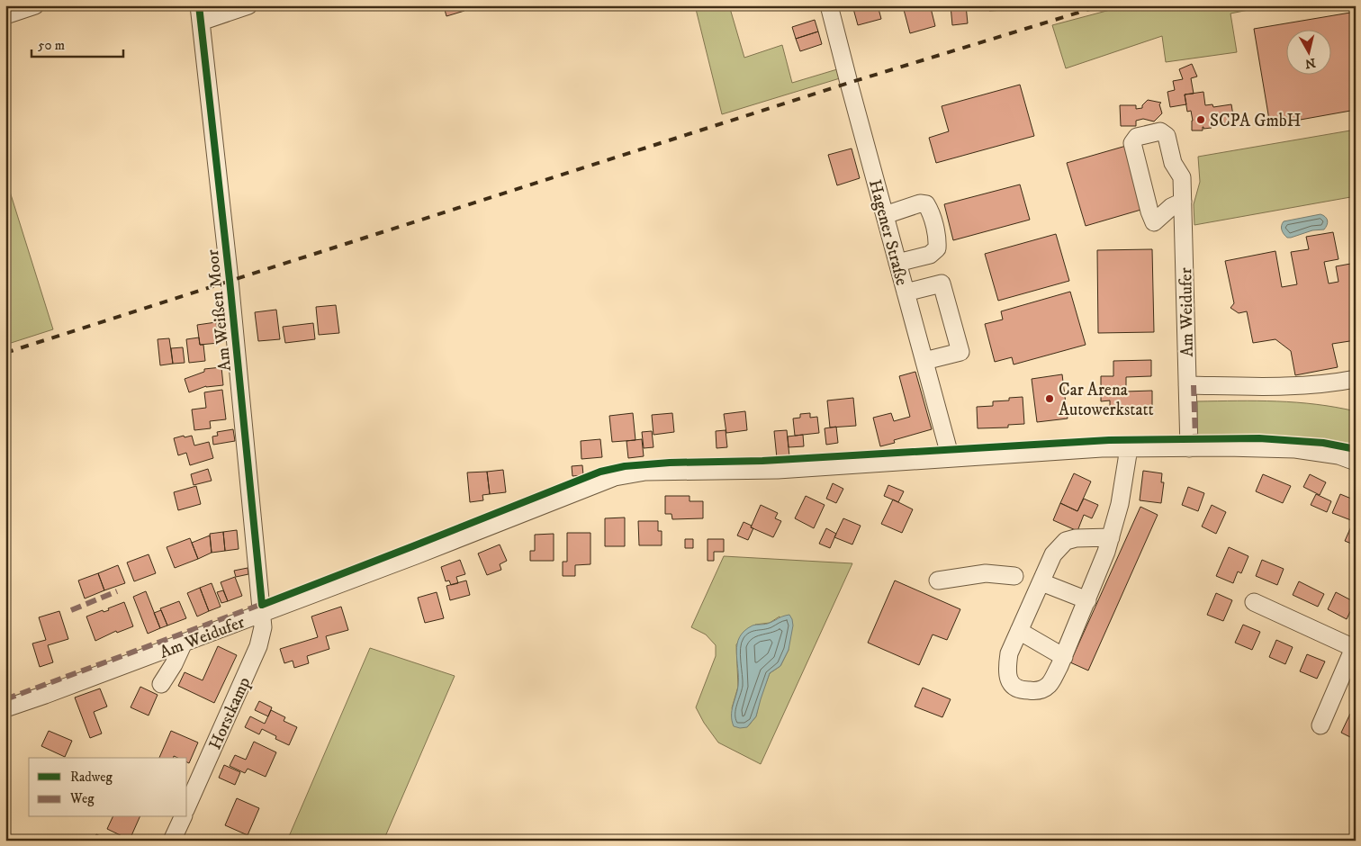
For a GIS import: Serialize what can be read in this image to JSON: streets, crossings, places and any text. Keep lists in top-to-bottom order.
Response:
{
  "streets": {
    "street": [
      "Hagener Straße",
      "Am Weißen Moor",
      "Am Weidufer",
      "Horstkamp"
    ]
  },
  "crossings": [
    ["Hagener Straße", "Am Weidufer"],
    ["Am Weißen Moor", "Am Weidufer"],
    ["Am Weißen Moor", "Horstkamp"],
    ["Am Weidufer", "Horstkamp"]
  ],
  "places": ["SCPA GmbH", "Car Arena Autowerkstatt"],
  "legend": ["Radweg", "Weg"],
  "scale_bar": "50 m",
  "north": "bottom"
}
